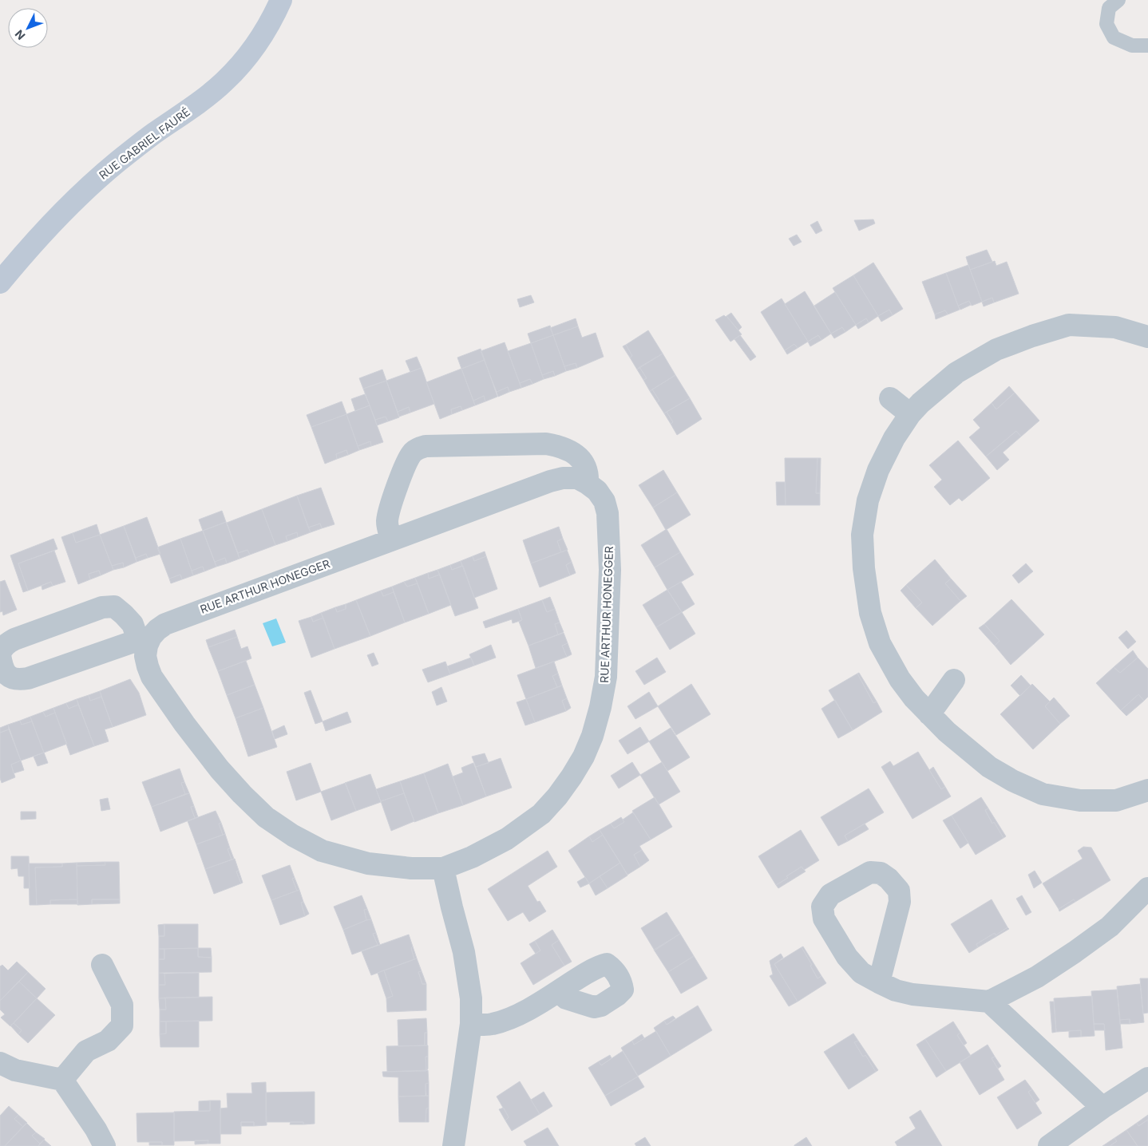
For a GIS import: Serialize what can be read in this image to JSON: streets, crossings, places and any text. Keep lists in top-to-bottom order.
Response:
{
  "streets": {
    "street": ["RUE GABRIEL FAURÉ", "RUE ARTHUR HONEGGER"]
  },
  "north": "bottom left"
}
